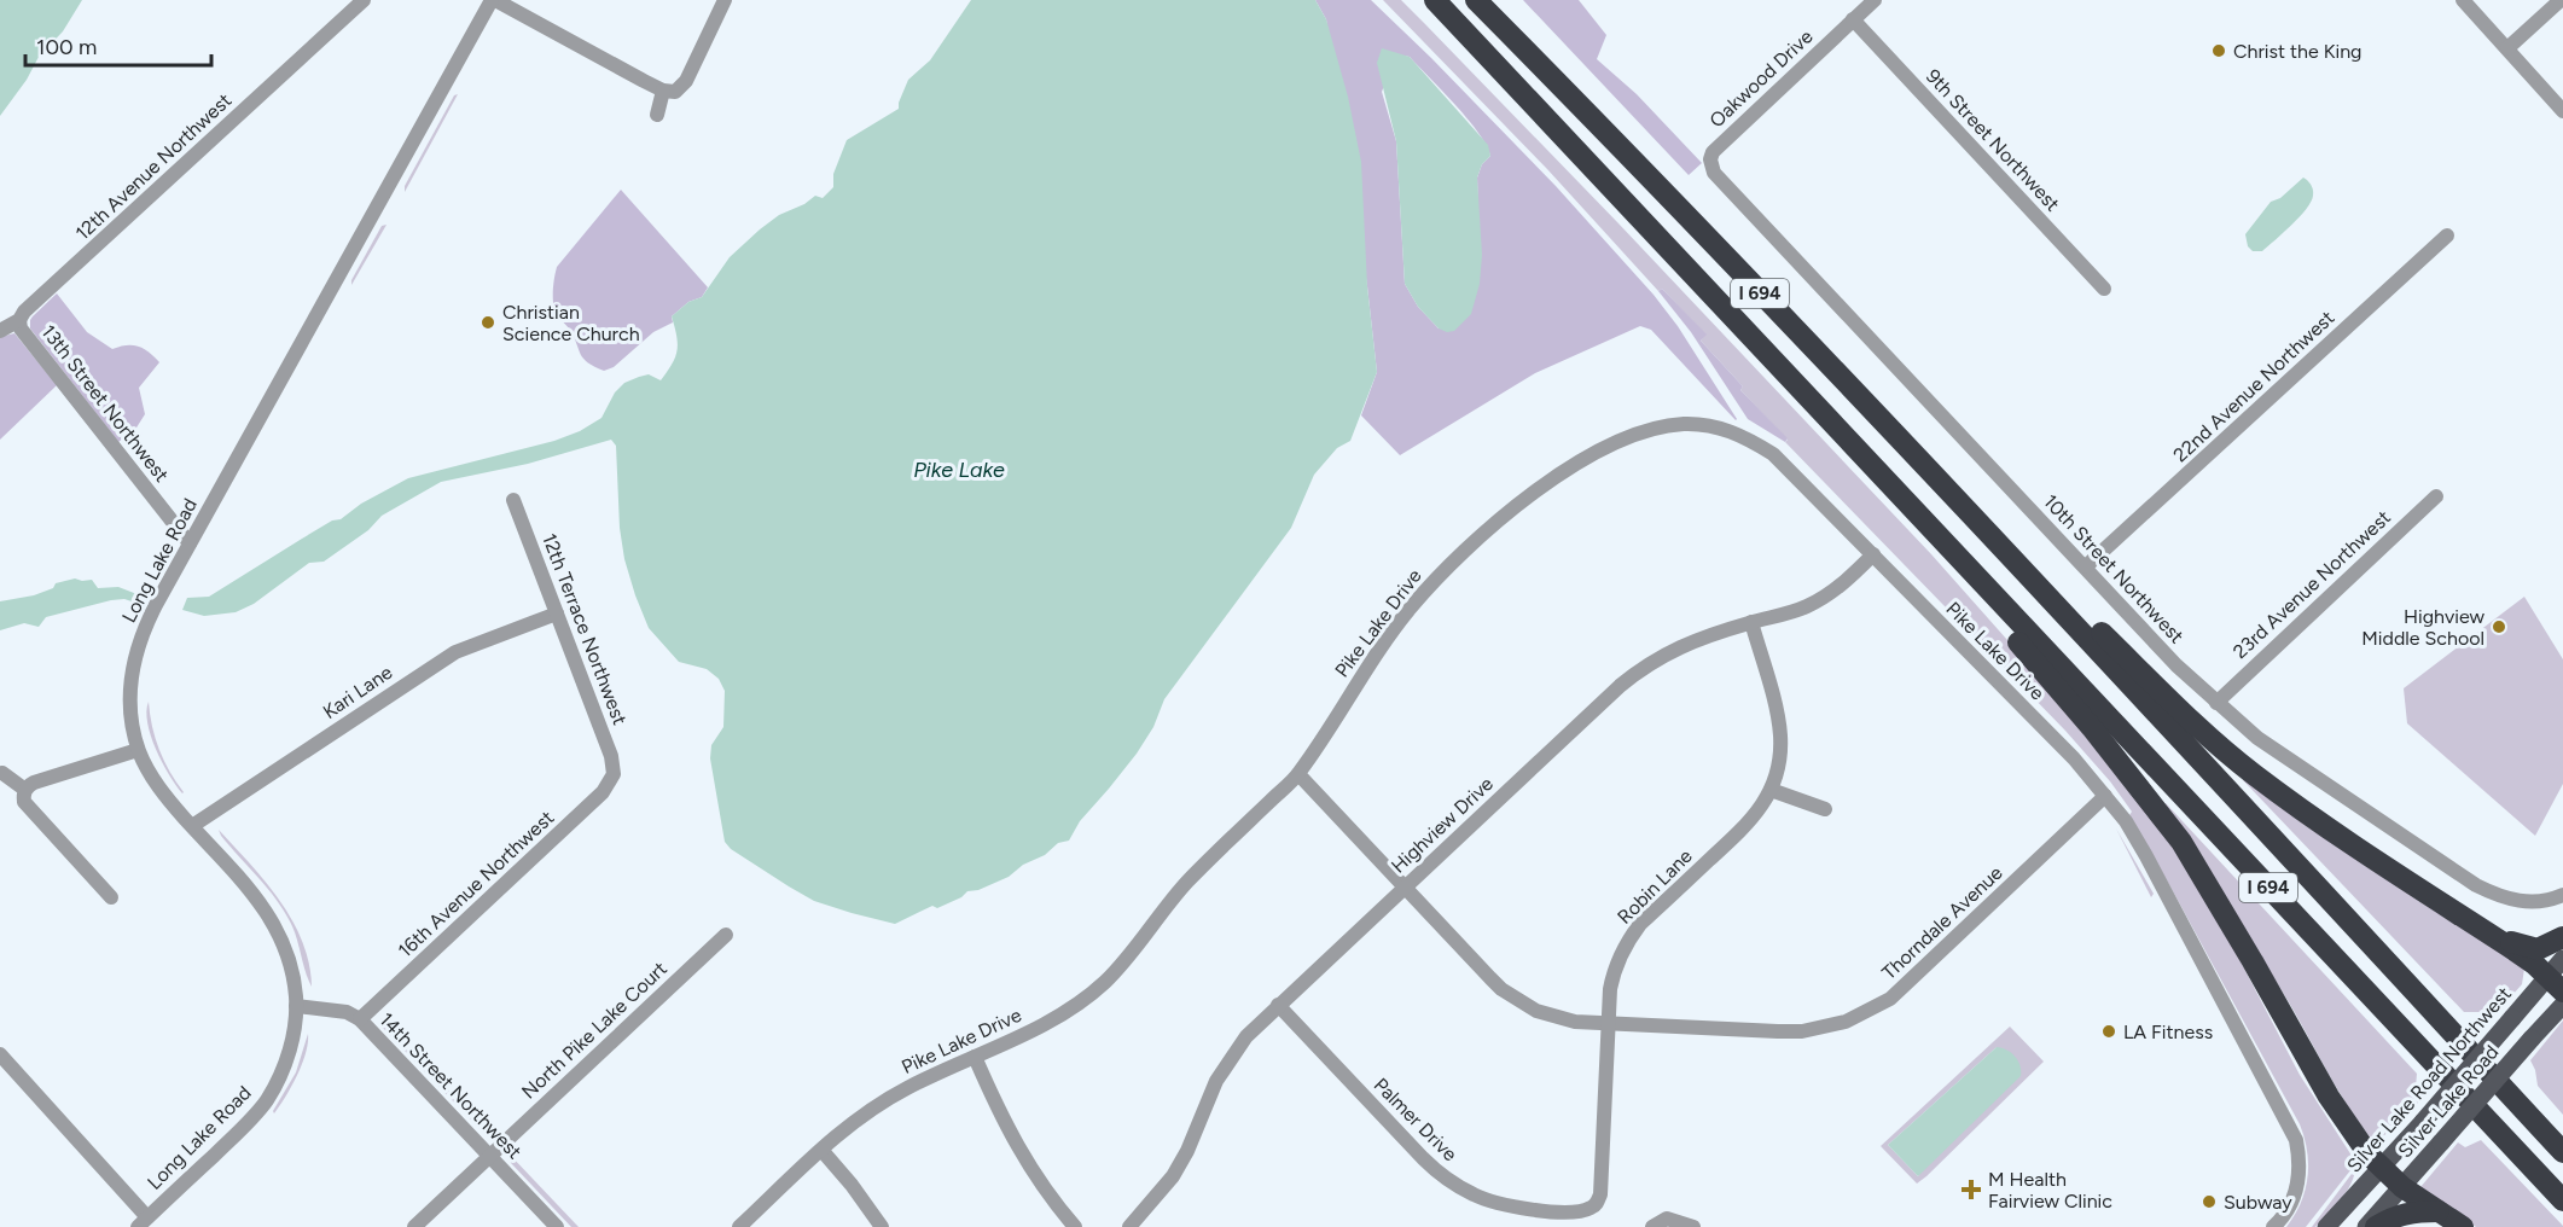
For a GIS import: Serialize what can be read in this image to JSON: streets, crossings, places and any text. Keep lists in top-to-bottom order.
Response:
{
  "streets": {
    "highway": ["I 694"],
    "main road": ["Silver Lake Road Northwest", "Silver Lake Road"],
    "street": [
      "Oakwood Drive",
      "9th Street Northwest",
      "12th Avenue Northwest",
      "22nd Avenue Northwest",
      "13th Street Northwest",
      "Long Lake Road",
      "10th Street Northwest",
      "23rd Avenue Northwest",
      "Pike Lake Drive",
      "12th Terrace Northwest",
      "Kari Lane",
      "Highview Drive",
      "16th Avenue Northwest",
      "Robin Lane",
      "Thorndale Avenue",
      "North Pike Lake Court",
      "14th Street Northwest",
      "Palmer Drive"
    ]
  },
  "crossings": [
    ["Oakwood Drive", "9th Street Northwest"],
    ["Oakwood Drive", "10th Street Northwest"],
    ["12th Avenue Northwest", "13th Street Northwest"],
    ["22nd Avenue Northwest", "10th Street Northwest"],
    ["13th Street Northwest", "Long Lake Road"],
    ["Long Lake Road", "Kari Lane"],
    ["Long Lake Road", "14th Street Northwest"],
    ["10th Street Northwest", "23rd Avenue Northwest"],
    ["Pike Lake Drive", "Highview Drive"],
    ["Pike Lake Drive", "Thorndale Avenue"],
    ["12th Terrace Northwest", "Kari Lane"],
    ["12th Terrace Northwest", "16th Avenue Northwest"],
    ["Highview Drive", "Robin Lane"],
    ["Highview Drive", "Thorndale Avenue"],
    ["Highview Drive", "Palmer Drive"],
    ["16th Avenue Northwest", "14th Street Northwest"],
    ["Robin Lane", "Thorndale Avenue"],
    ["Robin Lane", "Palmer Drive"],
    ["North Pike Lake Court", "14th Street Northwest"]
  ],
  "water": ["Pike Lake"],
  "places": {
    "other": [
      "Christ the King",
      "Christian Science Church",
      "Highview Middle School",
      "LA Fitness",
      "Subway"
    ],
    "health": ["M Health Fairview Clinic"]
  },
  "scale_bar": "100 m"
}
